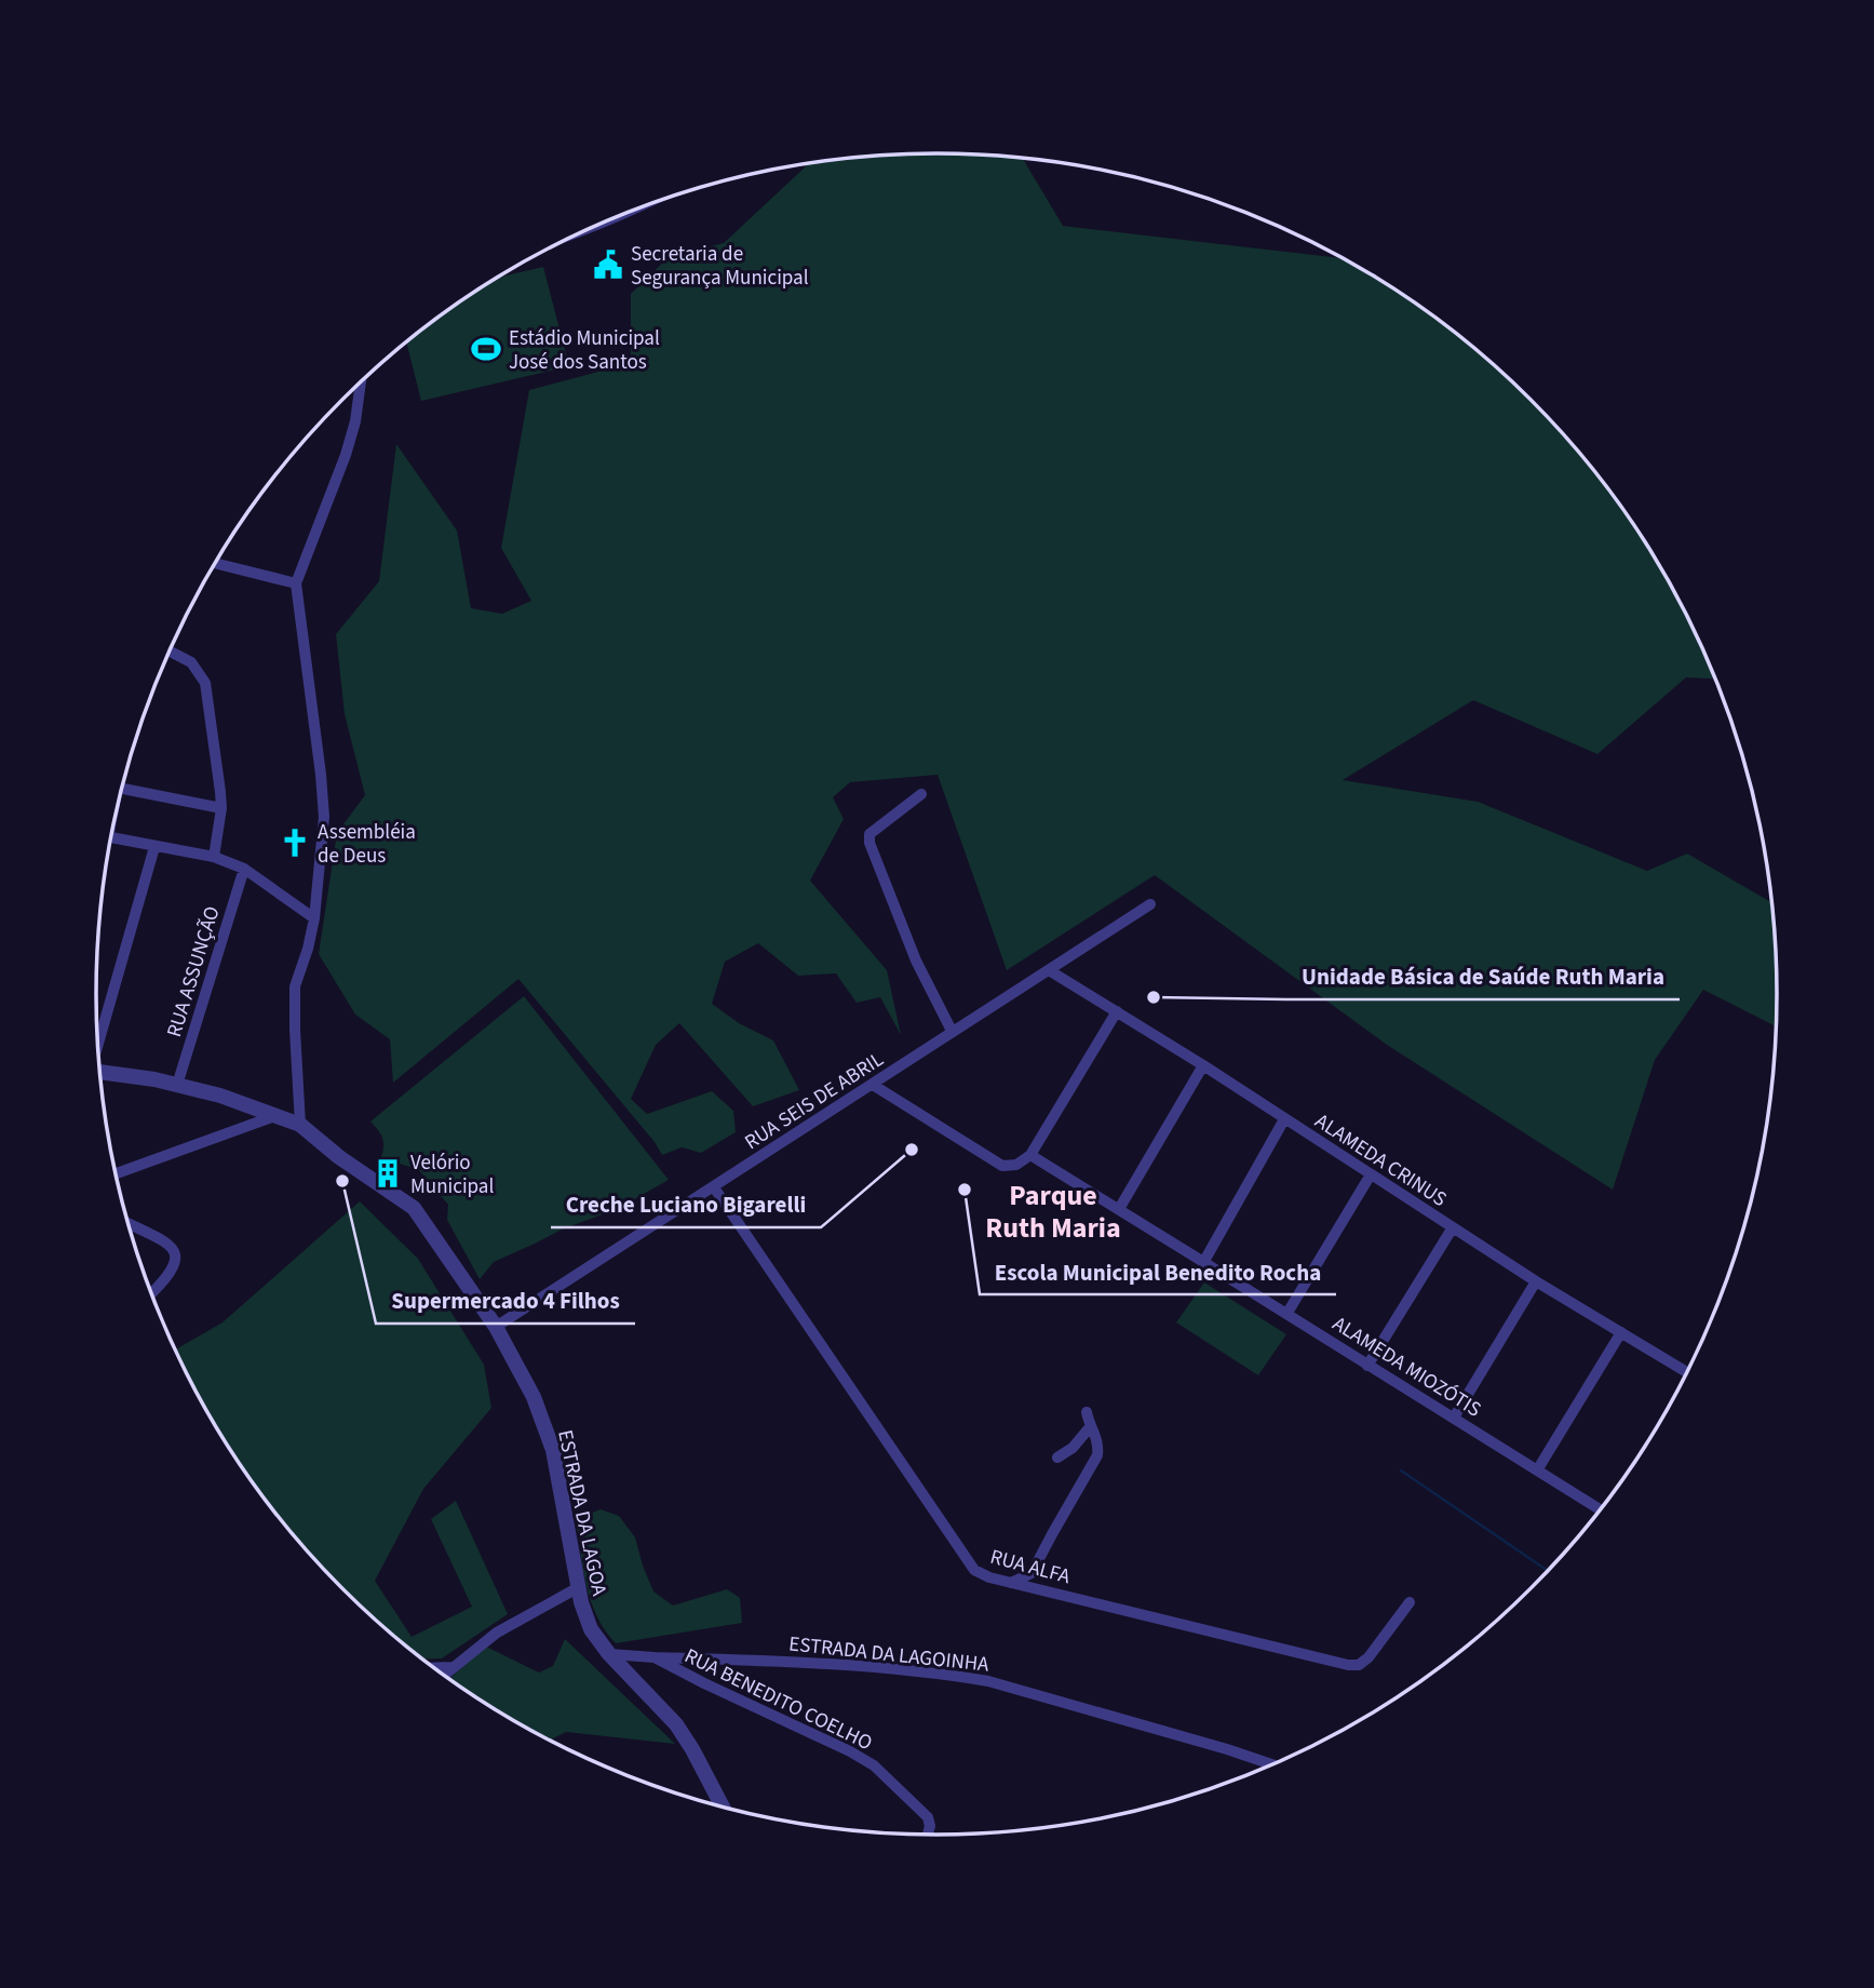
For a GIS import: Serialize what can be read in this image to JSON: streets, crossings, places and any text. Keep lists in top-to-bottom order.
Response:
{
  "streets": {
    "street": [
      "RUA ASSUNÇÃO",
      "RUA SEIS DE ABRIL",
      "ALAMEDA CRINUS",
      "ALAMEDA MIOZÓTIS",
      "ESTRADA DA LAGOA",
      "RUA ALFA",
      "ESTRADA DA LAGOINHA",
      "RUA BENEDITO COELHO"
    ]
  },
  "crossings": [
    ["RUA ASSUNÇÃO", "ESTRADA DA LAGOA"],
    ["RUA SEIS DE ABRIL", "ALAMEDA CRINUS"],
    ["RUA SEIS DE ABRIL", "ESTRADA DA LAGOA"],
    ["RUA SEIS DE ABRIL", "RUA ALFA"],
    ["ESTRADA DA LAGOA", "RUA BENEDITO COELHO"],
    ["ESTRADA DA LAGOINHA", "RUA BENEDITO COELHO"]
  ],
  "districts": ["Parque Ruth Maria"],
  "places": {
    "public building": ["Secretaria de Segurança Municipal"],
    "sports": ["Estádio Municipal José dos Santos"],
    "church": ["Assembléia de Deus"],
    "other": [
      "Unidade Básica de Saúde Ruth Maria",
      "Creche Luciano Bigarelli",
      "Supermercado 4 Filhos",
      "Escola Municipal Benedito Rocha"
    ],
    "building": ["Velório Municipal"]
  }
}
